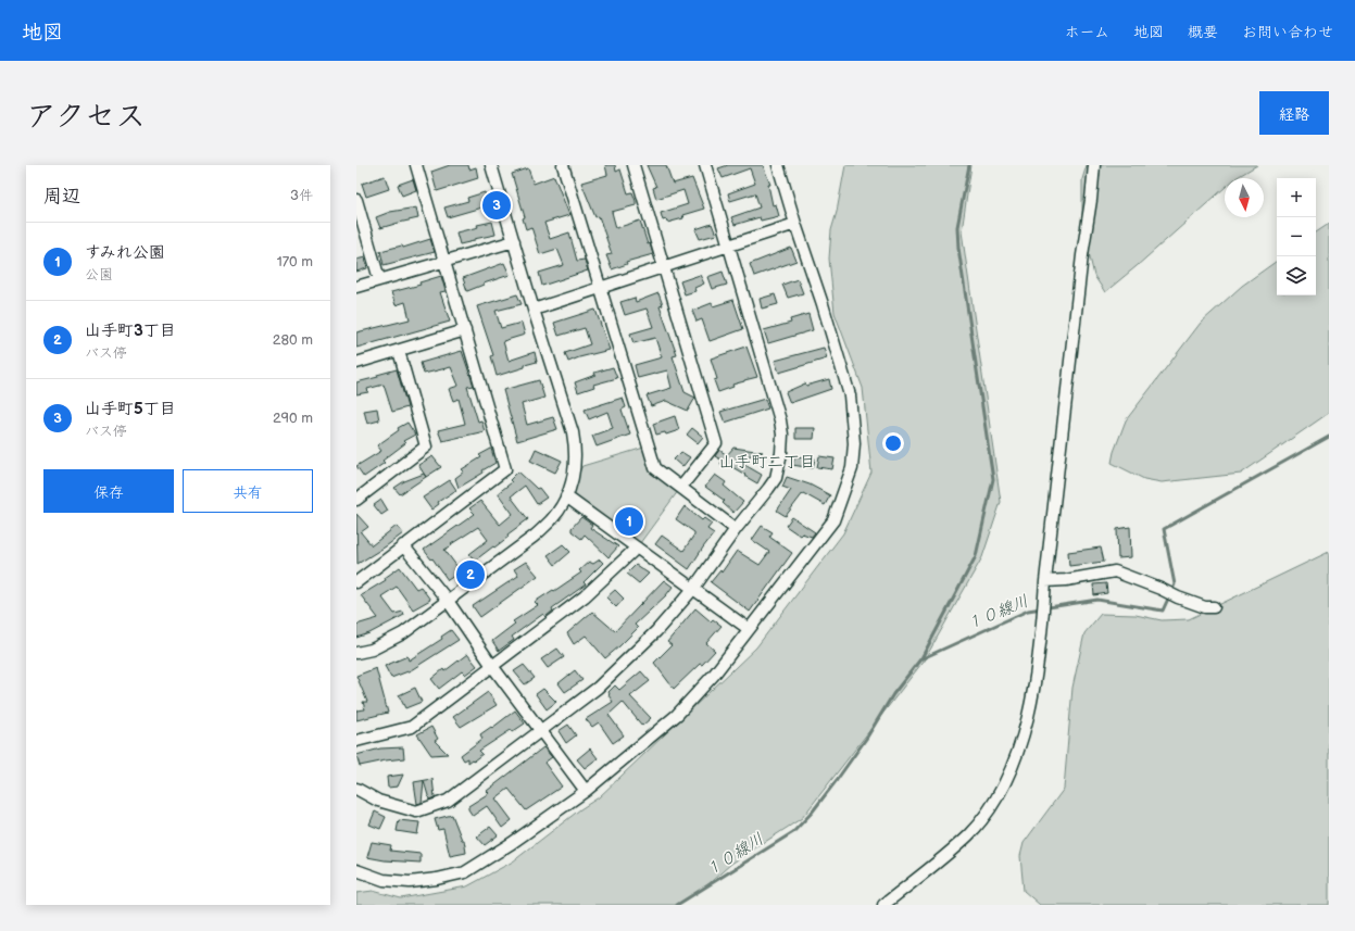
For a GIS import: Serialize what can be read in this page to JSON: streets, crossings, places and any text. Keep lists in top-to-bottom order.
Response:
{
  "districts": ["山手町二丁目"],
  "water": ["１０線川"],
  "north": "bottom",
  "page": {
    "header": "地図",
    "nav": [
      "ホーム",
      "地図",
      "概要",
      "お問い合わせ"
    ],
    "title": "アクセス",
    "buttons": [
      "経路",
      ["保存", "共有"]
    ],
    "heading": ["周辺", "3件"],
    "map_buttons": ["+", "−"],
    "pins": ["3", "1", "2"],
    "list": [
      {
        "mark": "1",
        "name": "すみれ公園",
        "note": "公園",
        "value": "170 m"
      },
      {
        "mark": "2",
        "name": "山手町3丁目",
        "note": "バス停",
        "value": "280 m"
      },
      {
        "mark": "3",
        "name": "山手町5丁目",
        "note": "バス停",
        "value": "290 m"
      }
    ]
  }
}
